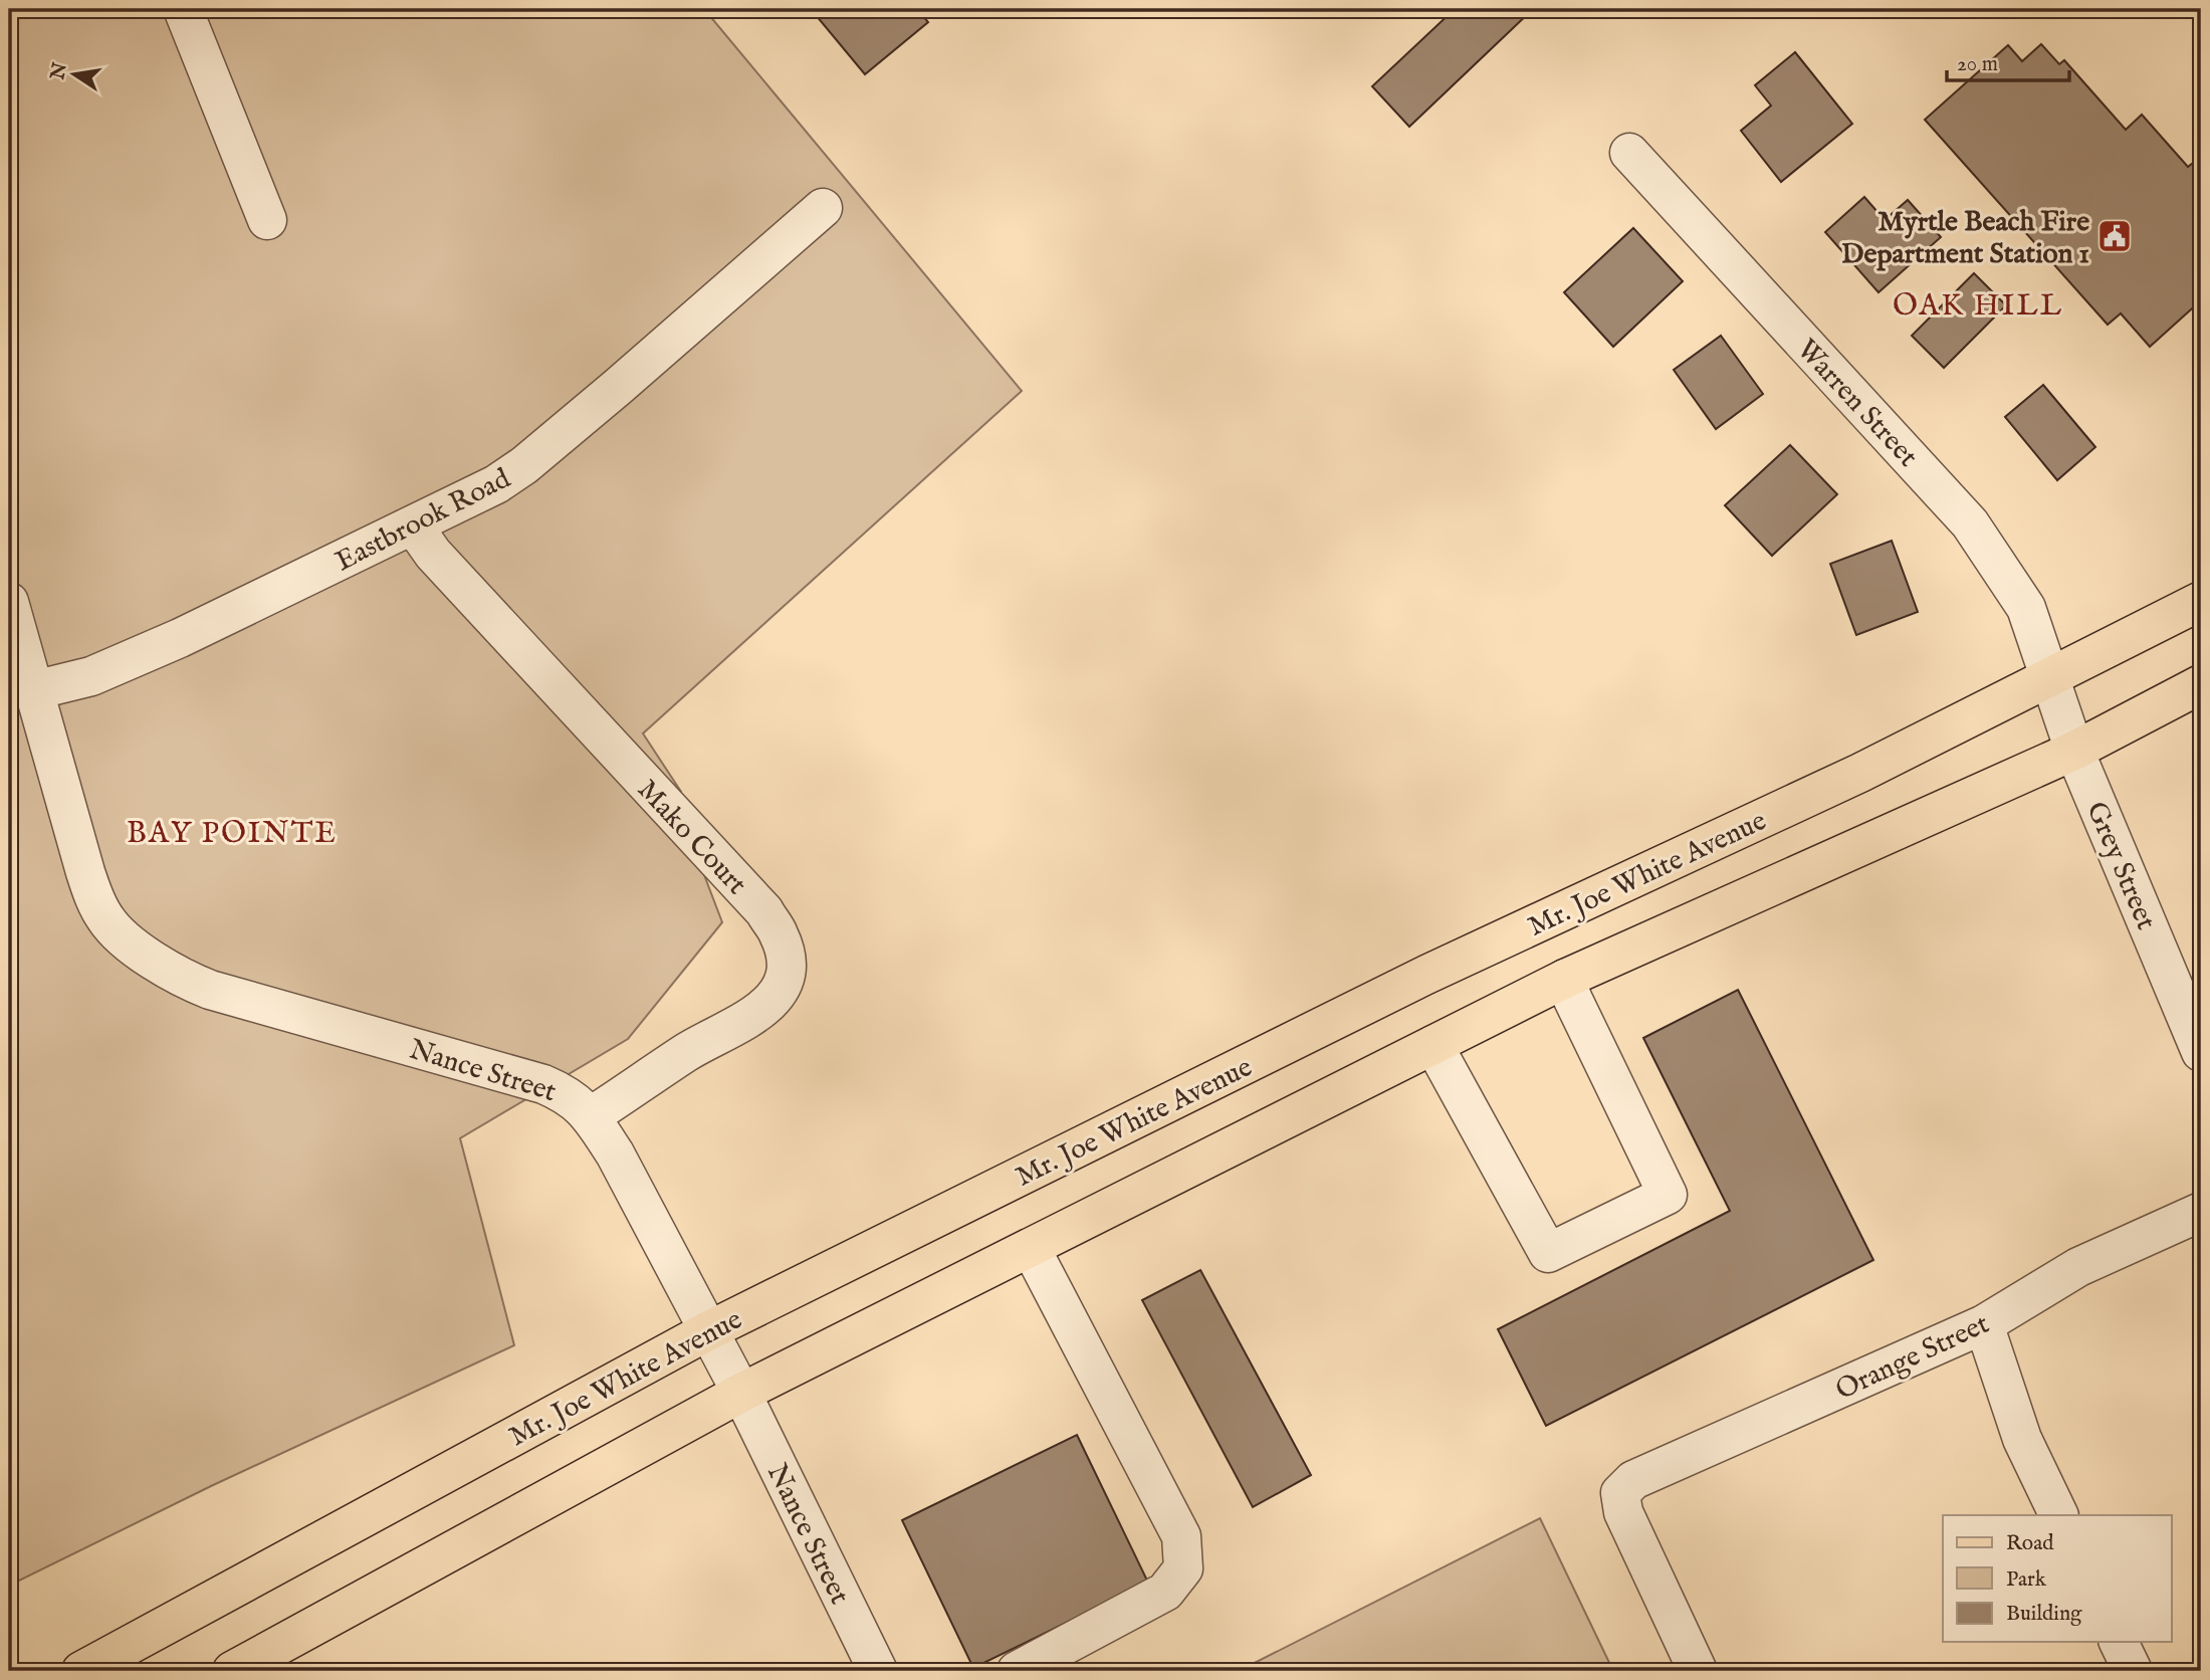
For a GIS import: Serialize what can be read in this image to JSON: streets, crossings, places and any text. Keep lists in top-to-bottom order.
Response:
{
  "streets": {
    "main road": ["Mr. Joe White Avenue"],
    "street": [
      "Warren Street",
      "Eastbrook Road",
      "Mako Court",
      "Grey Street",
      "Nance Street",
      "Orange Street"
    ]
  },
  "crossings": [
    ["Warren Street", "Grey Street"],
    ["Warren Street", "Mr. Joe White Avenue"],
    ["Eastbrook Road", "Mako Court"],
    ["Eastbrook Road", "Nance Street"],
    ["Mako Court", "Nance Street"],
    ["Grey Street", "Mr. Joe White Avenue"],
    ["Mr. Joe White Avenue", "Nance Street"]
  ],
  "districts": ["OAK HILL", "BAY POINTE"],
  "places": {
    "public building": ["Myrtle Beach Fire Department Station 1"]
  },
  "legend": ["Road", "Park", "Building"],
  "scale_bar": "20 m",
  "north": "left"
}
